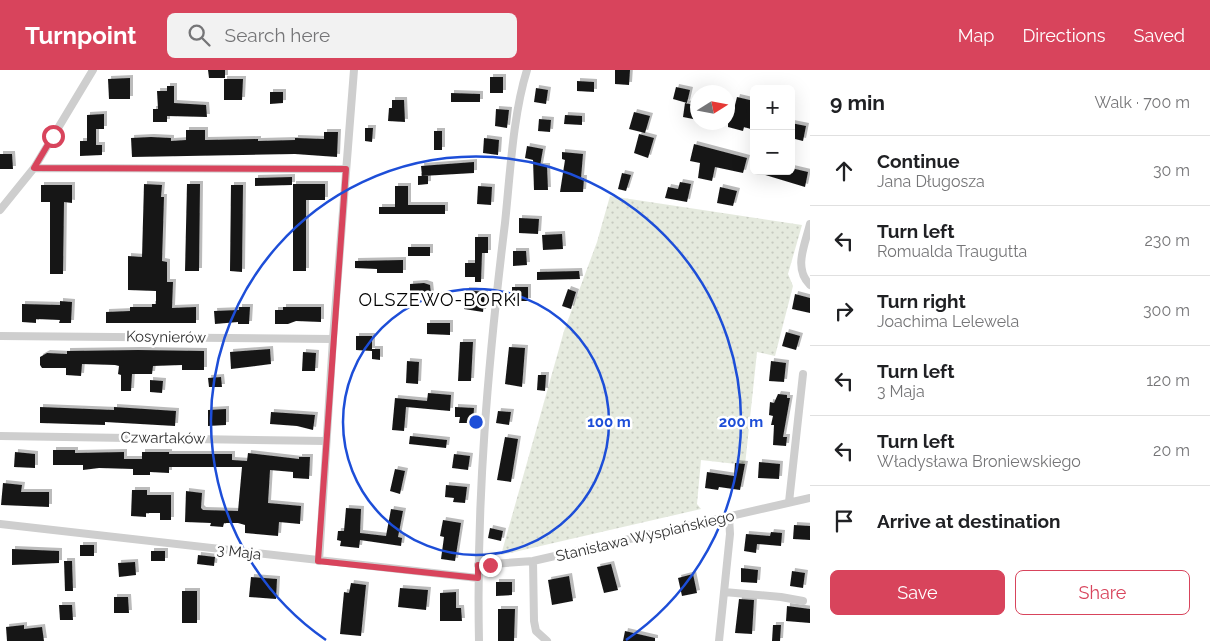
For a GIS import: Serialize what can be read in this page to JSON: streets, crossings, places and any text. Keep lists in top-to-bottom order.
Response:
{
  "streets": {
    "street": [
      "Kosynierów",
      "Czwartaków",
      "Stanisława Wyspiańskiego",
      "3 Maja"
    ]
  },
  "districts": ["OLSZEWO-BORKI"],
  "north": "right",
  "page": {
    "header": "Turnpoint",
    "search": "Search here",
    "nav": ["Map", "Directions", "Saved"],
    "heading": ["9 min", "Walk · 700 m"],
    "map_buttons": ["+", "−"],
    "list": [
      ["Continue", "Jana Długosza", "30 m"],
      ["Turn left", "Romualda Traugutta", "230 m"],
      ["Turn right", "Joachima Lelewela", "300 m"],
      ["Turn left", "3 Maja", "120 m"],
      ["Turn left", "Władysława Broniewskiego", "20 m"],
      "Arrive at destination"
    ],
    "buttons": ["Save", "Share"]
  },
  "rings": ["100 m", "200 m"]
}
